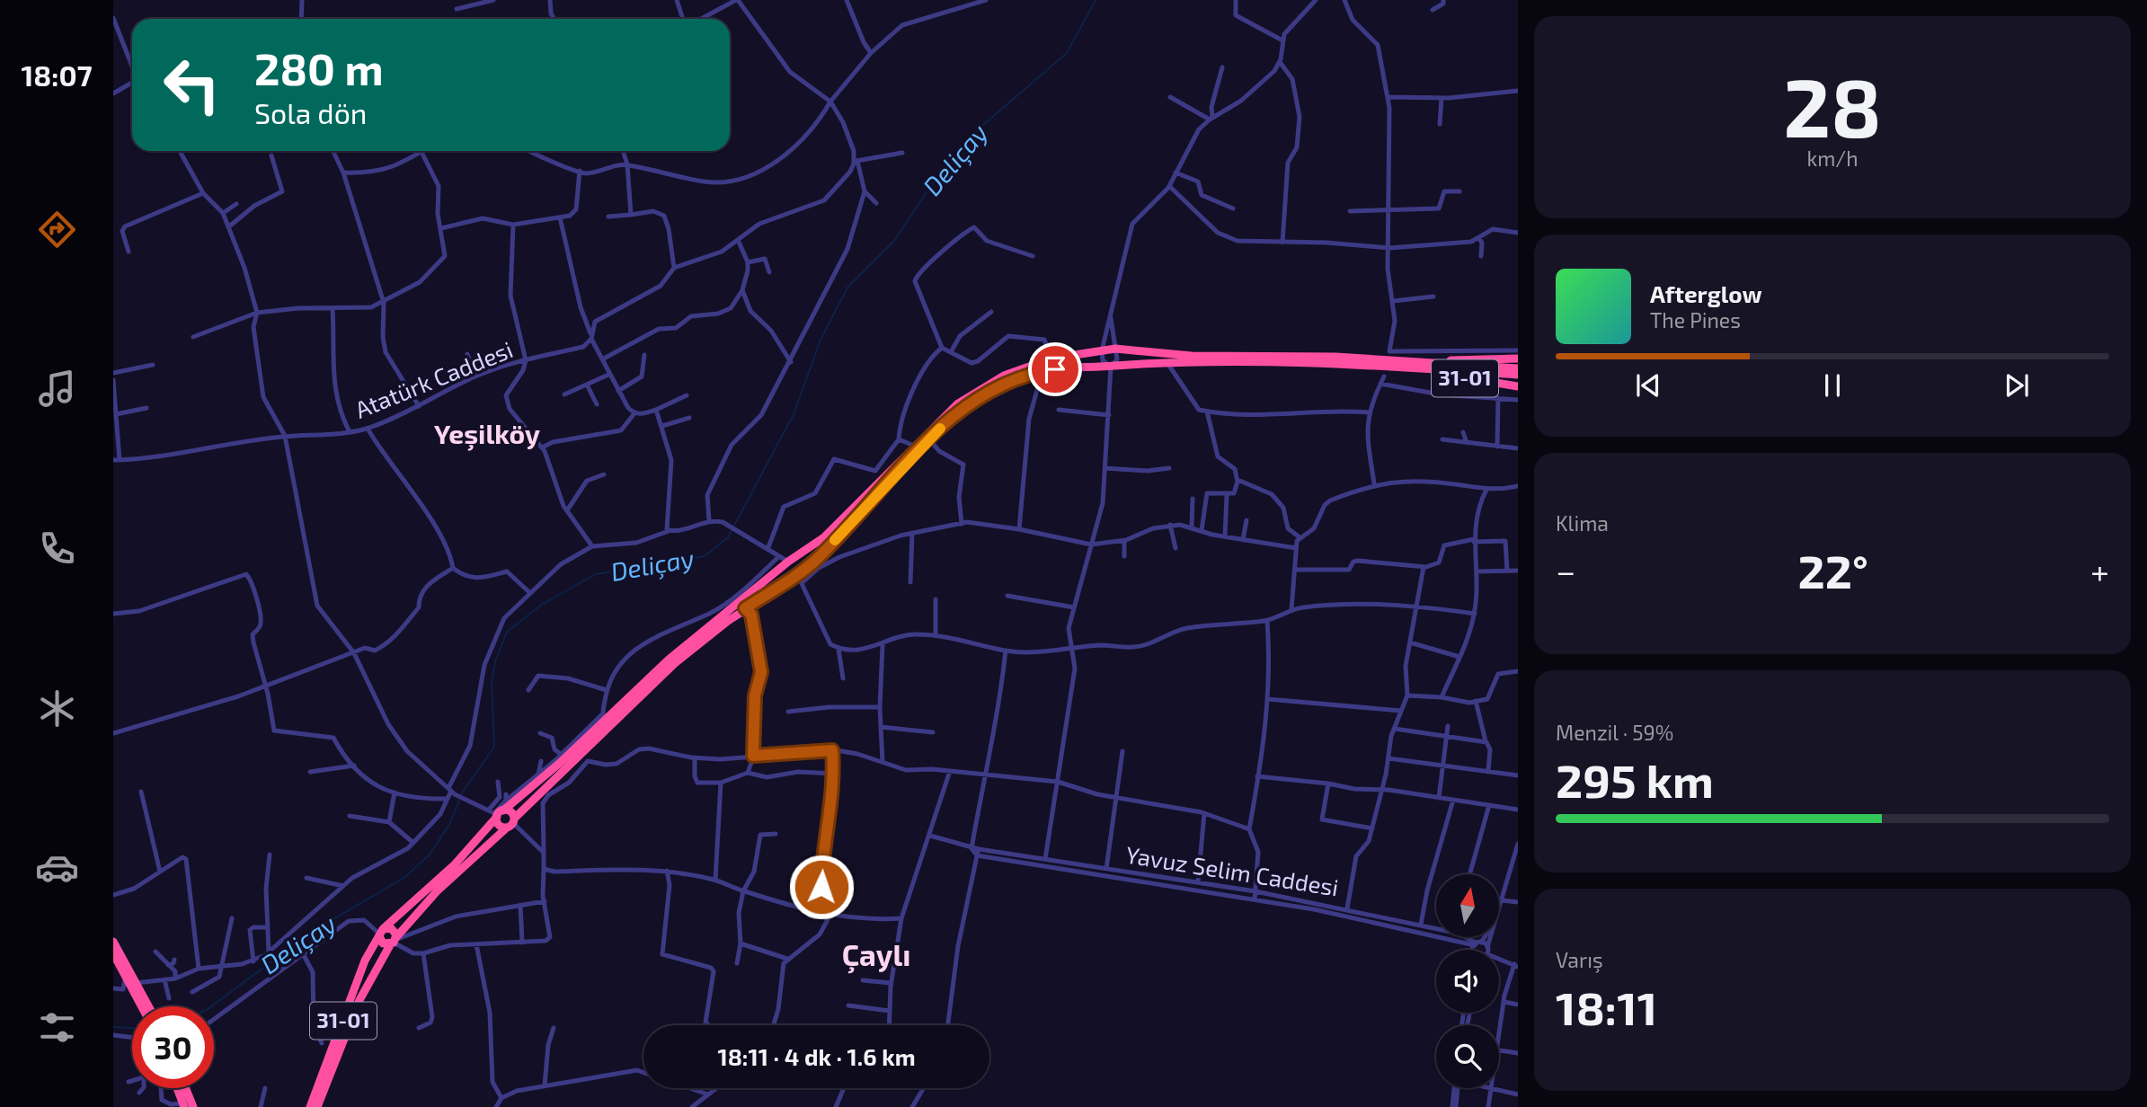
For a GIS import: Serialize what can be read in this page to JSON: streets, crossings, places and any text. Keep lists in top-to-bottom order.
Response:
{
  "streets": {
    "highway": ["31-01"],
    "street": ["Atatürk Caddesi", "Yavuz Selim Caddesi"]
  },
  "districts": ["Yeşilköy", "Çaylı"],
  "water": ["Deliçay"],
  "north": "top",
  "page": {
    "tabs": "18:07",
    "tile": [
      ["28", "km/h"],
      "Klima",
      ["Menzil · 59%", "295 km"],
      ["Varış", "18:11"]
    ],
    "turn": ["280 m", "Sola dön"],
    "song": ["Afterglow", "The Pines"],
    "heat": ["−", "22°", "+"],
    "limit": "30",
    "trip": "18:11 · 4 dk · 1.6 km"
  }
}
